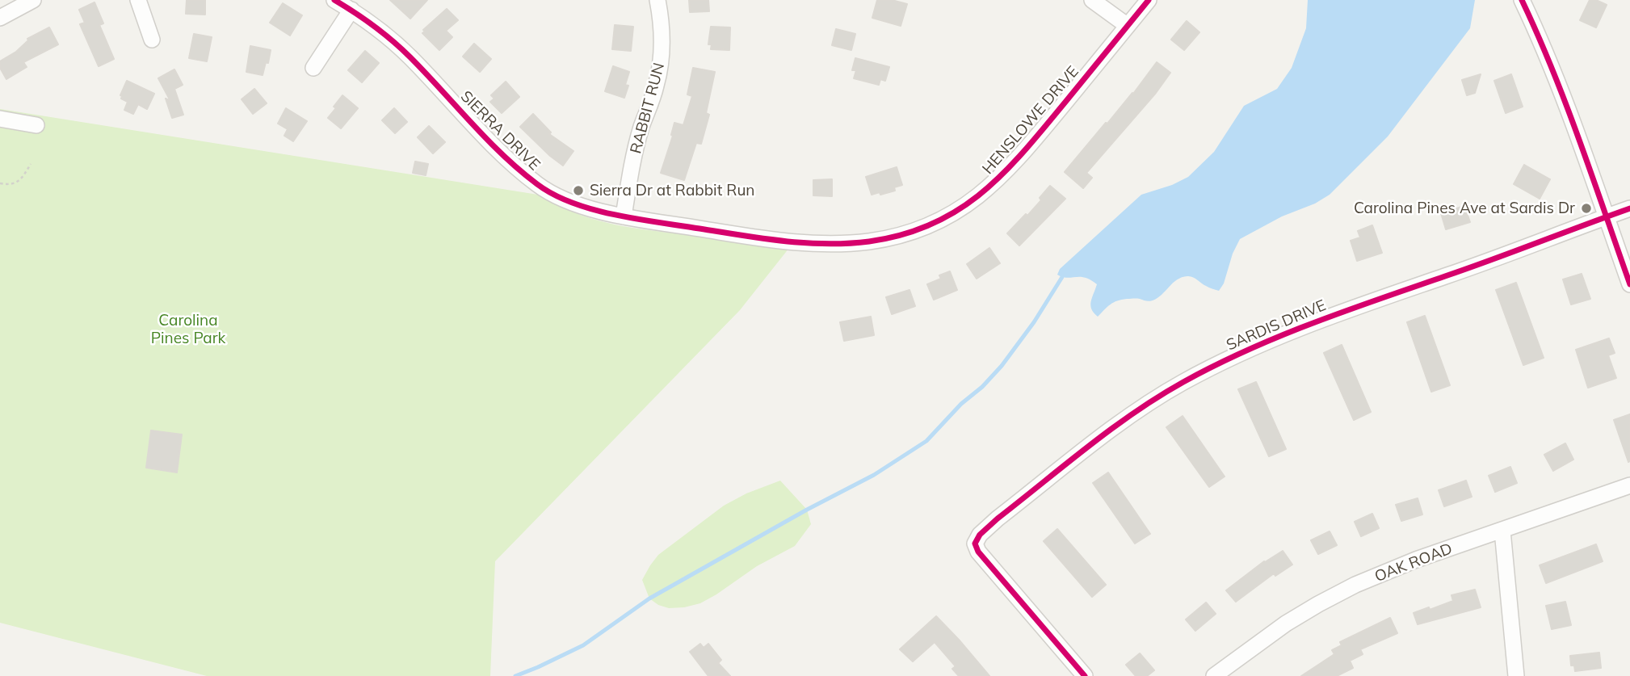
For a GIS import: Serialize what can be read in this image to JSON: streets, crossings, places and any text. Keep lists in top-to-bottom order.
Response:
{
  "streets": {
    "street": [
      "RABBIT RUN",
      "HENSLOWE DRIVE",
      "SIERRA DRIVE",
      "SARDIS DRIVE",
      "OAK ROAD"
    ]
  },
  "crossings": [
    ["RABBIT RUN", "SIERRA DRIVE"],
    ["HENSLOWE DRIVE", "SIERRA DRIVE"]
  ],
  "parks": ["Carolina Pines Park"],
  "places": ["Sierra Dr at Rabbit Run", "Carolina Pines Ave at Sardis Dr"]
}
